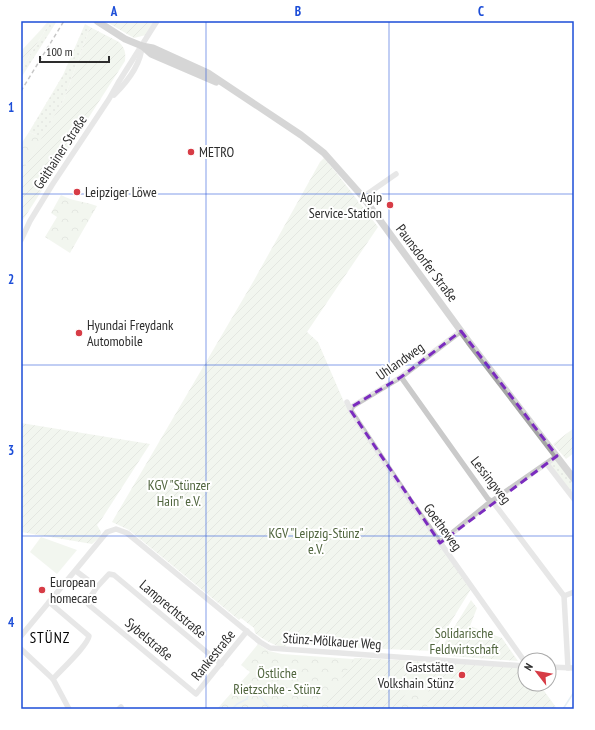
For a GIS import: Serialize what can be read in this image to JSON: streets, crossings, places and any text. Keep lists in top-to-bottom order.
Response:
{
  "streets": {
    "main road": ["Paunsdorfer Straße"],
    "street": [
      "Geithainer Straße",
      "Uhlandweg",
      "Lessingweg",
      "Goetheweg",
      "Lamprechtstraße",
      "Sybelstraße",
      "Stünz-Mölkauer Weg",
      "Rankestraße"
    ]
  },
  "crossings": [
    ["Geithainer Straße", "Paunsdorfer Straße"],
    ["Paunsdorfer Straße", "Uhlandweg"],
    ["Uhlandweg", "Lessingweg"],
    ["Uhlandweg", "Goetheweg"],
    ["Lamprechtstraße", "Sybelstraße"],
    ["Lamprechtstraße", "Rankestraße"],
    ["Sybelstraße", "Rankestraße"],
    ["Stünz-Mölkauer Weg", "Rankestraße"]
  ],
  "districts": ["STÜNZ"],
  "parks": [
    "KGV \"Stünzer Hain\" e.V.",
    "KGV \"Leipzig-Stünz\" e.V.",
    "Solidarische Feldwirtschaft",
    "Östliche Rietzschke - Stünz"
  ],
  "places": [
    "METRO",
    "Leipziger Löwe",
    "Agip Service-Station",
    "Hyundai Freydank Automobile",
    "European homecare",
    "Gaststätte Volkshain Stünz"
  ],
  "scale_bar": "100 m",
  "north": "top left",
  "grid": {
    "columns": ["A", "B", "C"],
    "rows": [
      "1",
      "2",
      "3",
      "4"
    ]
  }
}
